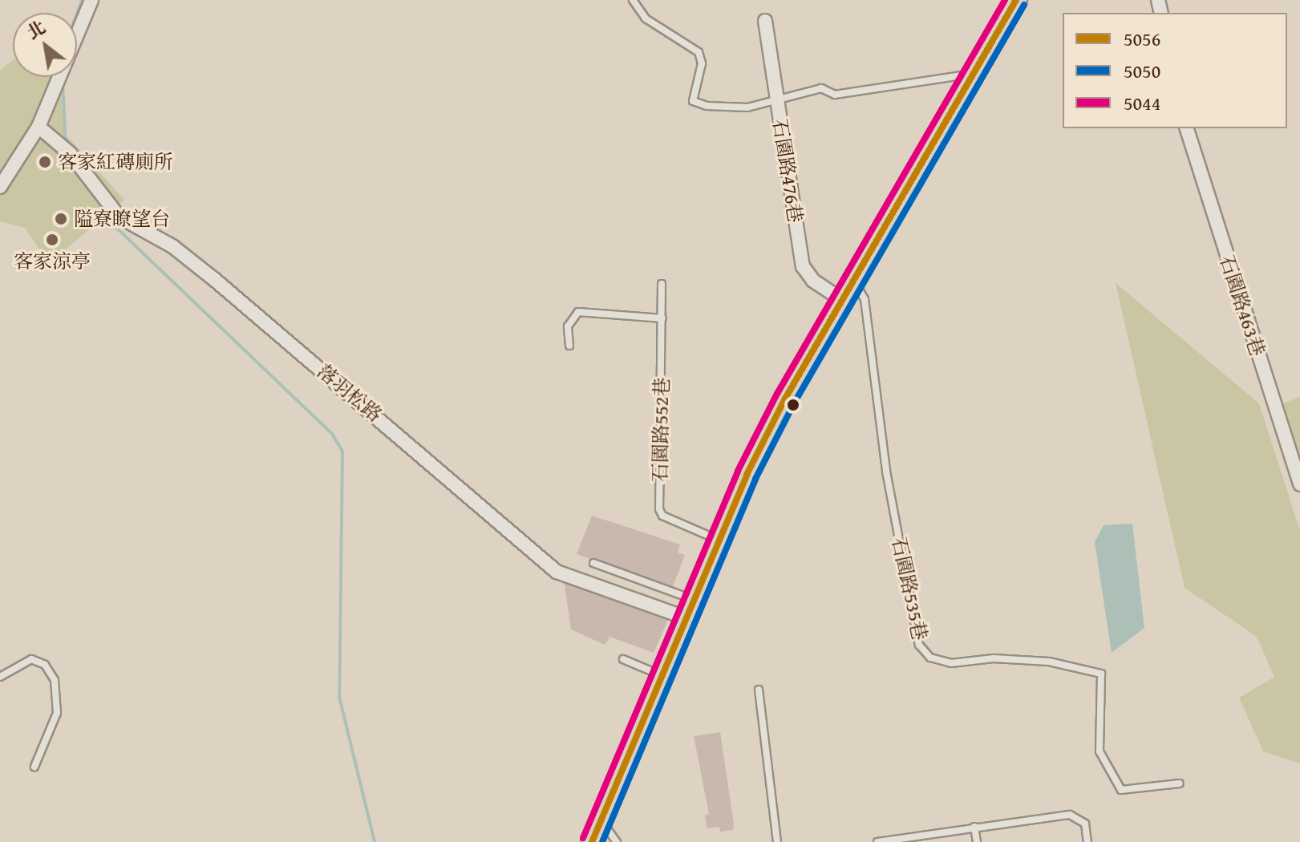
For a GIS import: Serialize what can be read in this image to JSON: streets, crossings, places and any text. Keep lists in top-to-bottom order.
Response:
{
  "streets": {
    "street": ["石園路476巷", "石園路463巷", "落羽松路"],
    "lane": ["石園路552巷", "石園路535巷"]
  },
  "places": ["客家紅磚廁所", "隘寮瞭望台", "客家涼亭"],
  "lines": ["transit line 5056", "transit line 5044", "transit line 5050"],
  "legend": ["5056", "5050", "5044"],
  "north": "top left"
}
